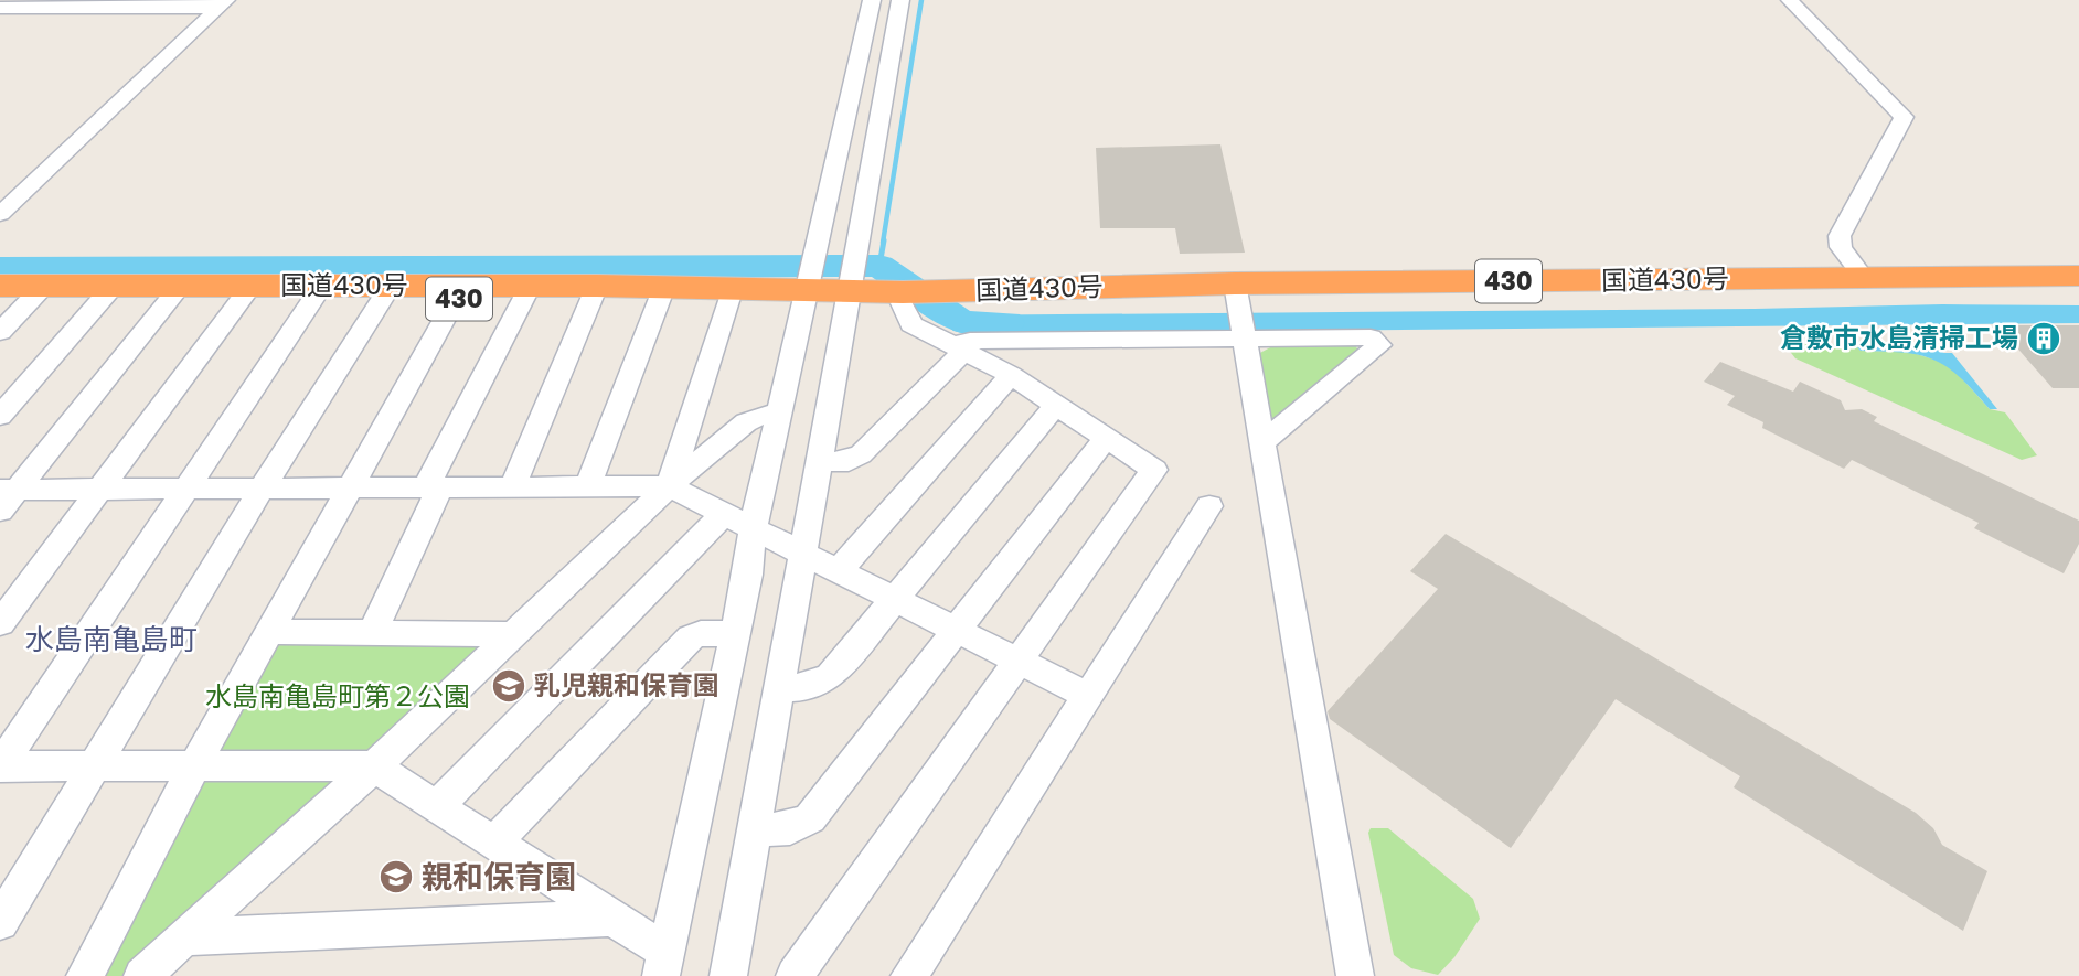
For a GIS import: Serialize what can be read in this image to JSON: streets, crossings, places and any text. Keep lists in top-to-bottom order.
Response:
{
  "streets": {
    "highway": ["国道430号", "430"]
  },
  "districts": ["水島南亀島町"],
  "parks": ["水島南亀島町第２公園"],
  "places": {
    "building": ["倉敷市水島清掃工場"],
    "school or university": ["乳児親和保育園", "親和保育園"]
  }
}
